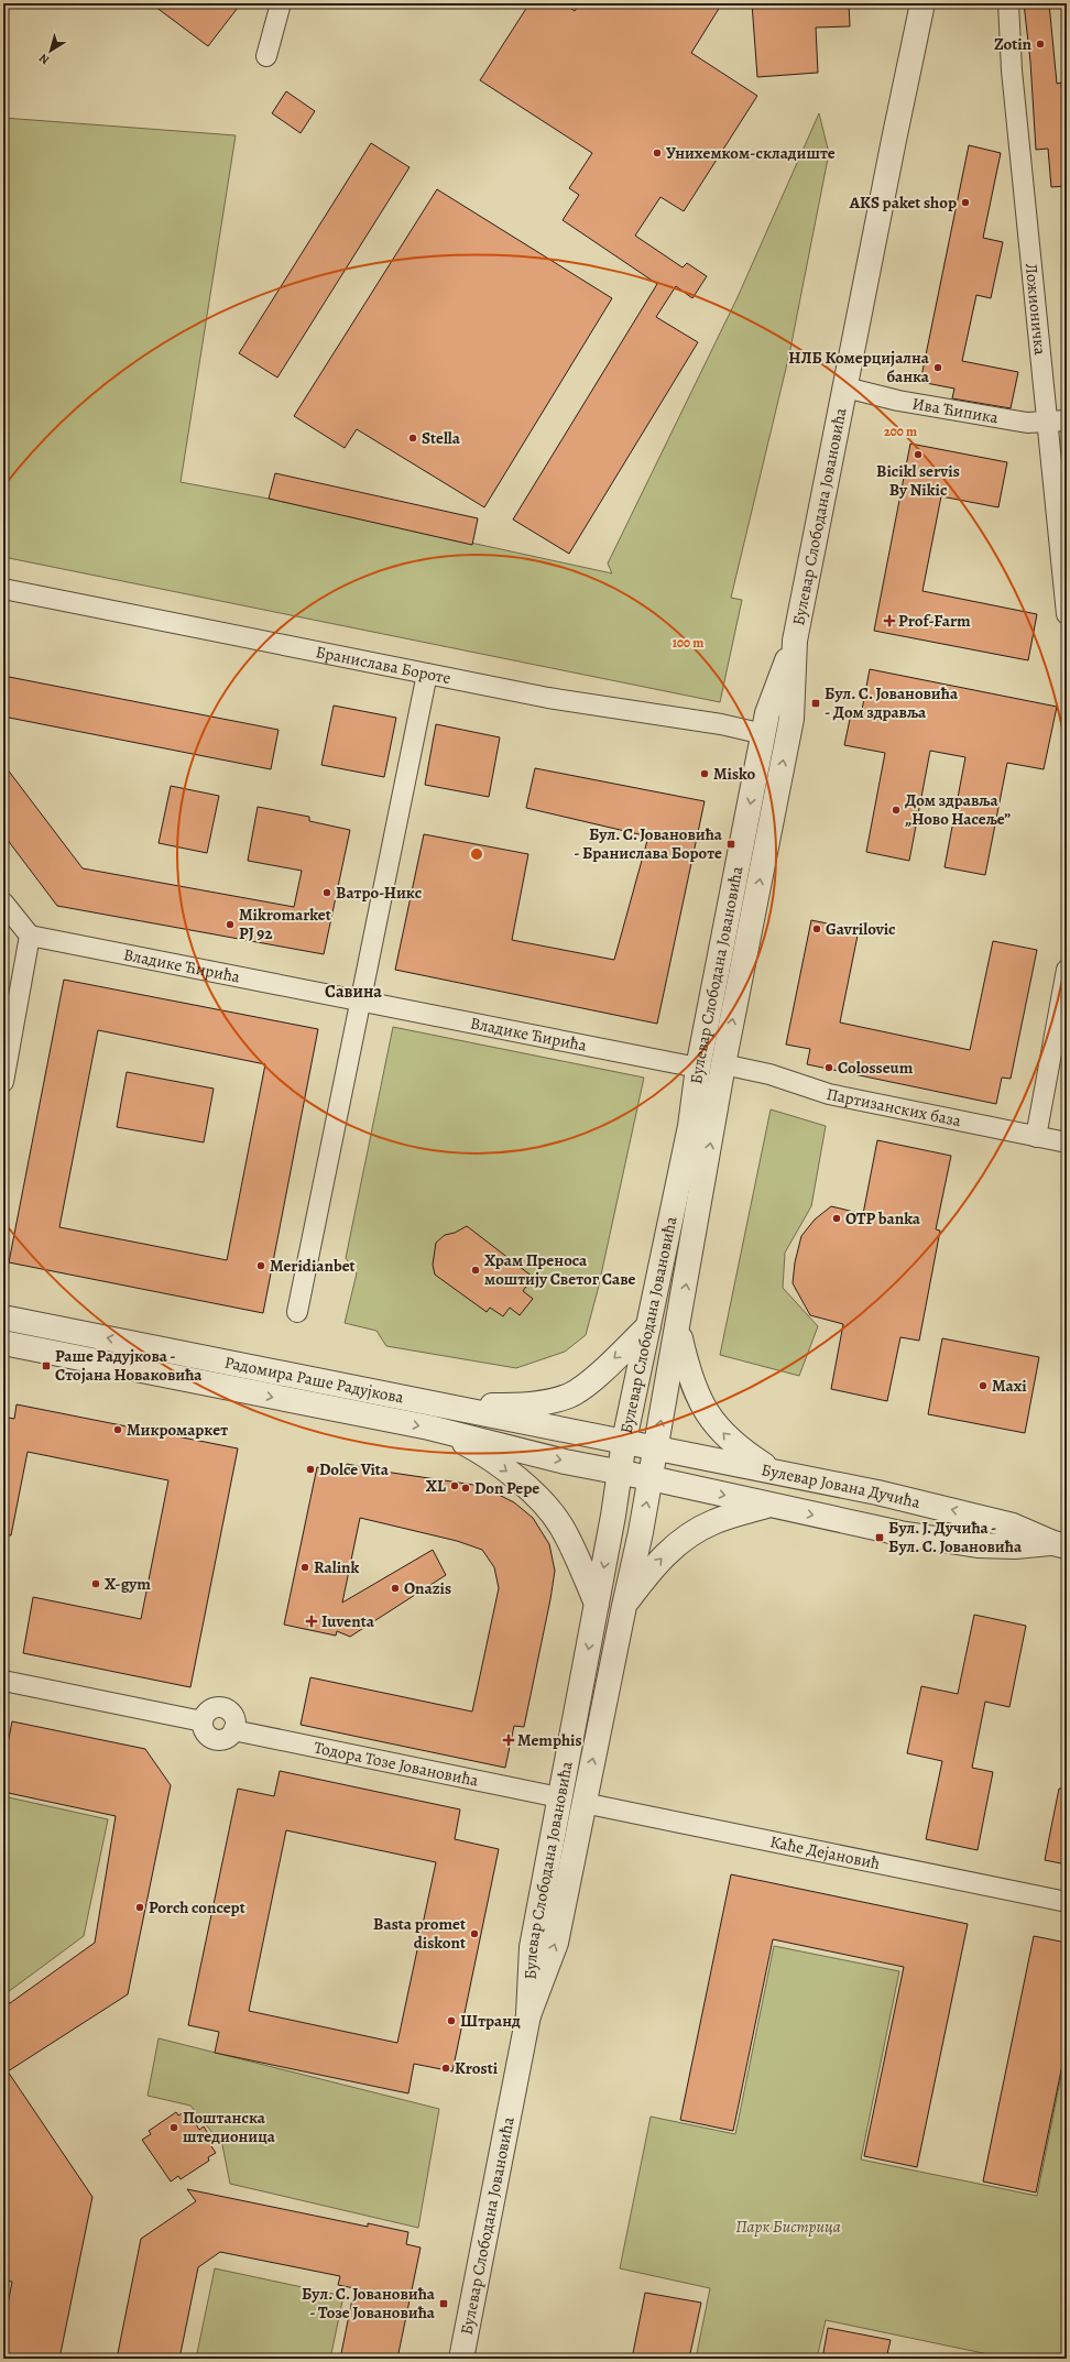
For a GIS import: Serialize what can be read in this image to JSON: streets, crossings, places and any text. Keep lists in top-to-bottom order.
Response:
{
  "streets": {
    "street": [
      "Ложионичка",
      "Ива Ћипика",
      "Булевар Слободана Јовановића",
      "Бранислава Бороте",
      "Владике Ћирића",
      "Партизанских база",
      "Радомира Раше Радујкова",
      "Булевар Јована Дучића",
      "Тодора Тозе Јовановића",
      "Каће Дејановић"
    ]
  },
  "crossings": [
    ["Ложионичка", "Ива Ћипика"],
    ["Ива Ћипика", "Булевар Слободана Јовановића"],
    ["Булевар Слободана Јовановића", "Бранислава Бороте"],
    ["Булевар Слободана Јовановића", "Владике Ћирића"],
    ["Булевар Слободана Јовановића", "Партизанских база"],
    ["Булевар Слободана Јовановића", "Радомира Раше Радујкова"],
    ["Булевар Слободана Јовановића", "Булевар Јована Дучића"],
    ["Булевар Слободана Јовановића", "Тодора Тозе Јовановића"],
    ["Булевар Слободана Јовановића", "Каће Дејановић"],
    ["Радомира Раше Радујкова", "Булевар Јована Дучића"]
  ],
  "districts": ["Савина"],
  "parks": ["Парк Бистрица"],
  "places": {
    "other": [
      "Zotin",
      "Унихемком-складиште",
      "AKS paket shop",
      "НЛБ Комерцијална банка",
      "Stella",
      "Bicikl servis By Nikic",
      "Misko",
      "Дом здравља „Ново Насеље”",
      "Ватро-Никс",
      "Mikromarket PJ 92",
      "Gavrilovic",
      "Colosseum",
      "OTP banka",
      "Meridianbet",
      "Храм Преноса моштију Светог Саве",
      "Maxi",
      "Микромаркет",
      "Dolce Vita",
      "XL",
      "Don Pepe",
      "Ralink",
      "X-gym",
      "Onazis",
      "Porch concept",
      "Basta promet diskont",
      "Штранд",
      "Krosti",
      "Поштанска штедионица"
    ],
    "health": ["Prof-Farm", "Iuventa", "Memphis"],
    "transit": [
      "Бул. С. Јовановића - Дом здравља",
      "Бул. С. Јовановића - Бранислава Бороте",
      "Раше Радујкова - Стојана Новаковића",
      "Бул. Ј. Дучића - Бул. С. Јовановића",
      "Бул. С. Јовановића - Тозе Јовановића"
    ]
  },
  "north": "bottom left",
  "rings": ["200 m", "100 m"]
}
